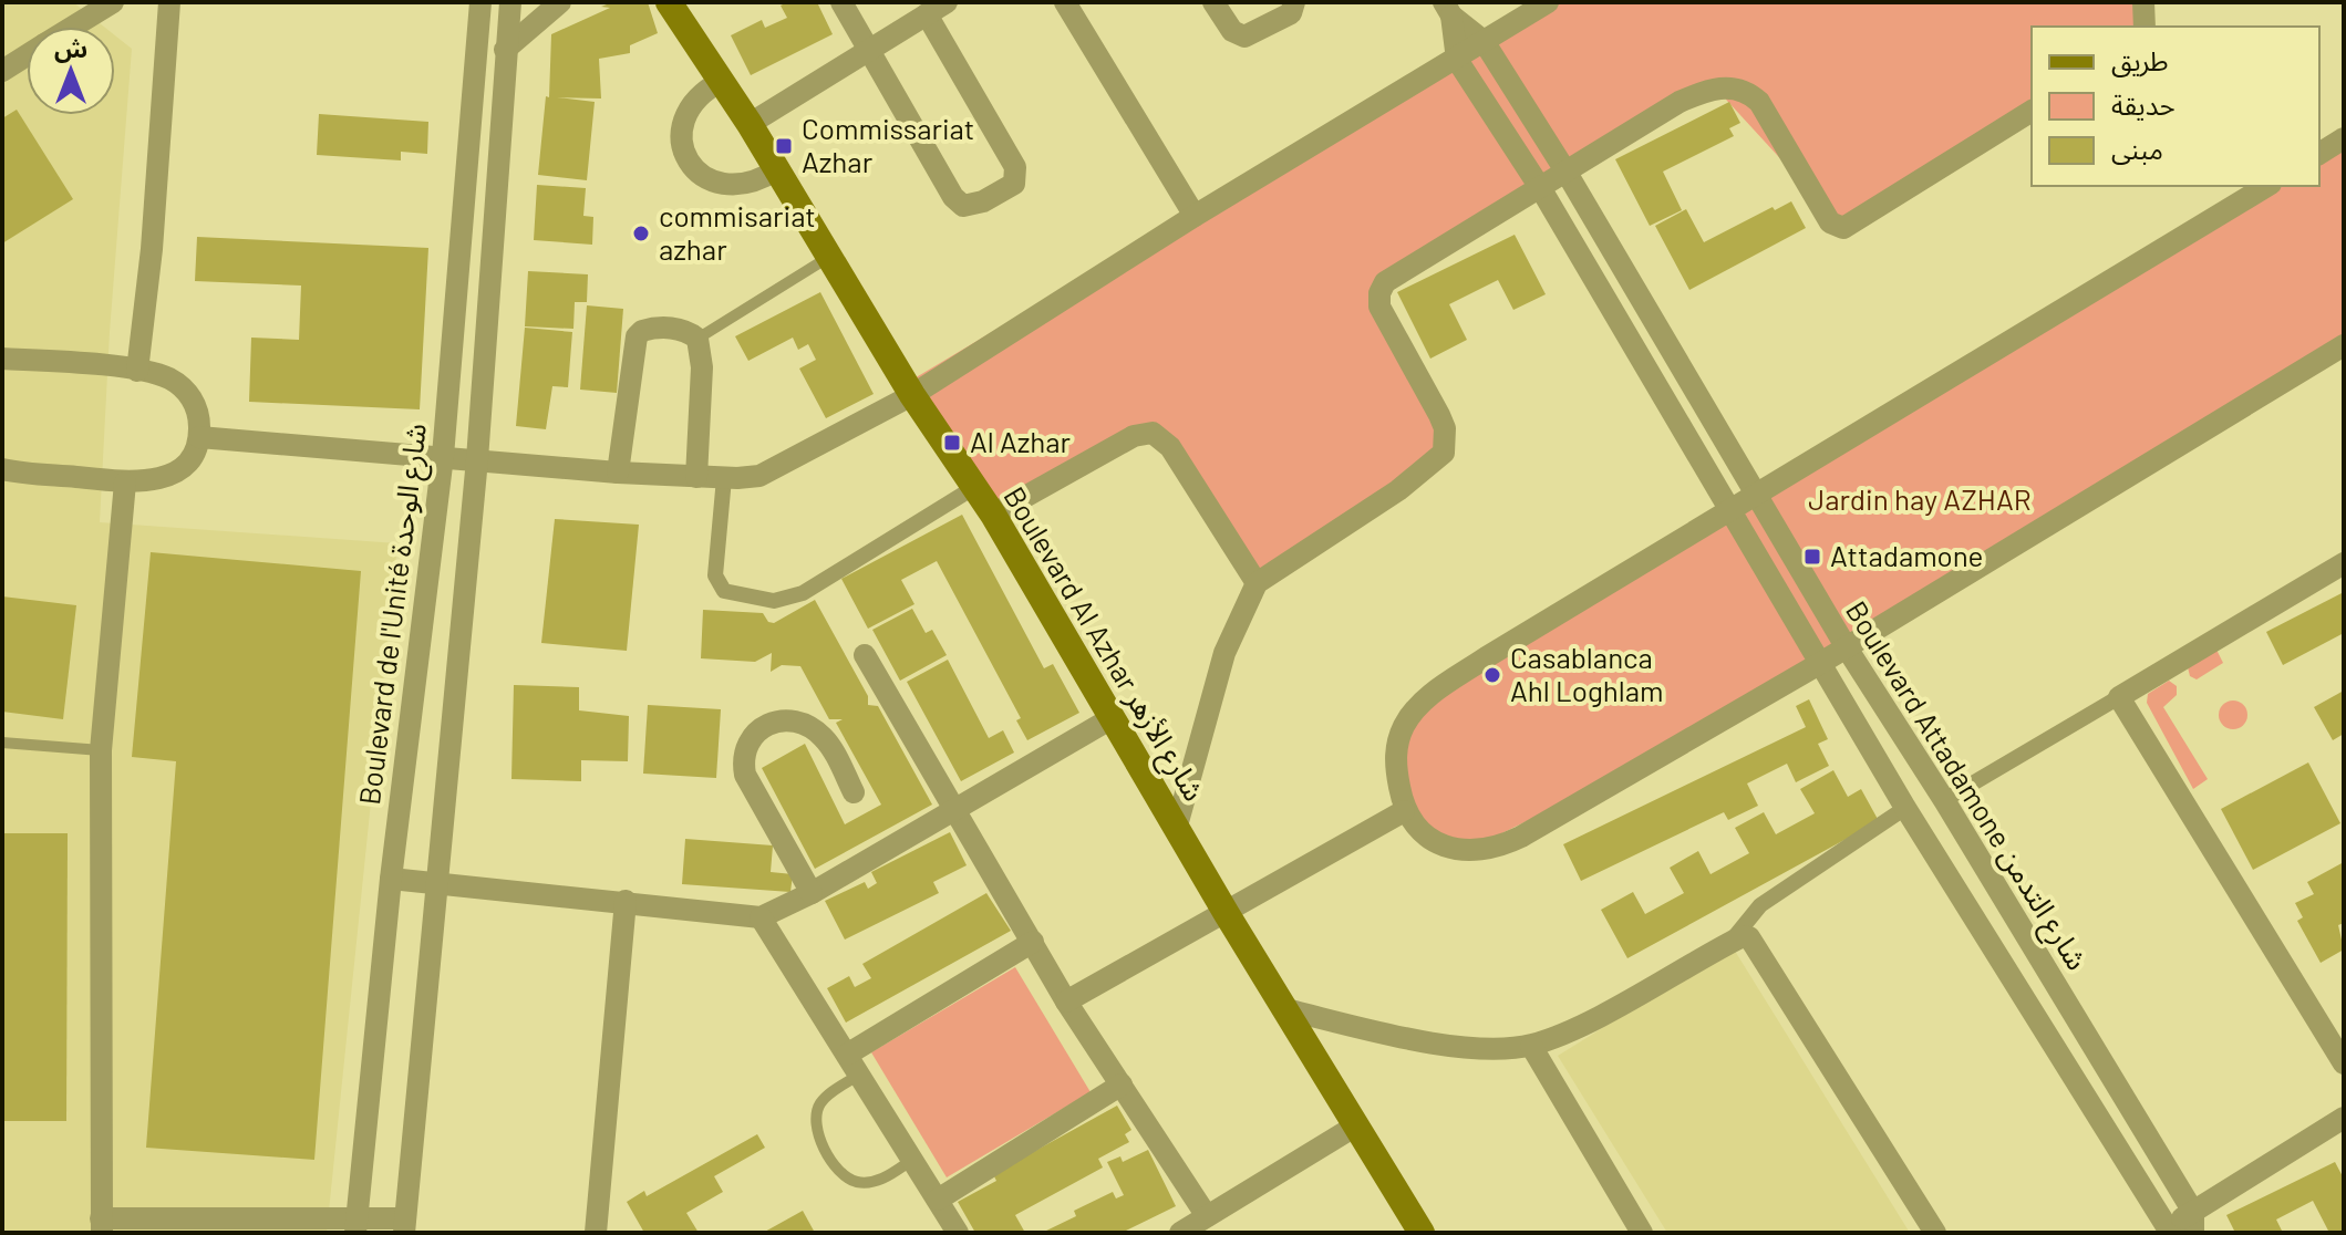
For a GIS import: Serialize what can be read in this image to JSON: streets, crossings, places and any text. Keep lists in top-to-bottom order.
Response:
{
  "streets": {
    "main road": ["Boulevard Al Azhar شارع الأزهر"],
    "street": ["Boulevard de l'Unité شارع الوحدة", "Boulevard Attadamone شارع التدمن"]
  },
  "parks": ["Jardin hay AZHAR"],
  "places": {
    "transit": ["Commissariat Azhar", "Al Azhar", "Attadamone"],
    "other": ["commisariat azhar", "Casablanca Ahl Loghlam"]
  },
  "legend": ["طريق", "حديقة", "مبنى"],
  "north": "top"
}
